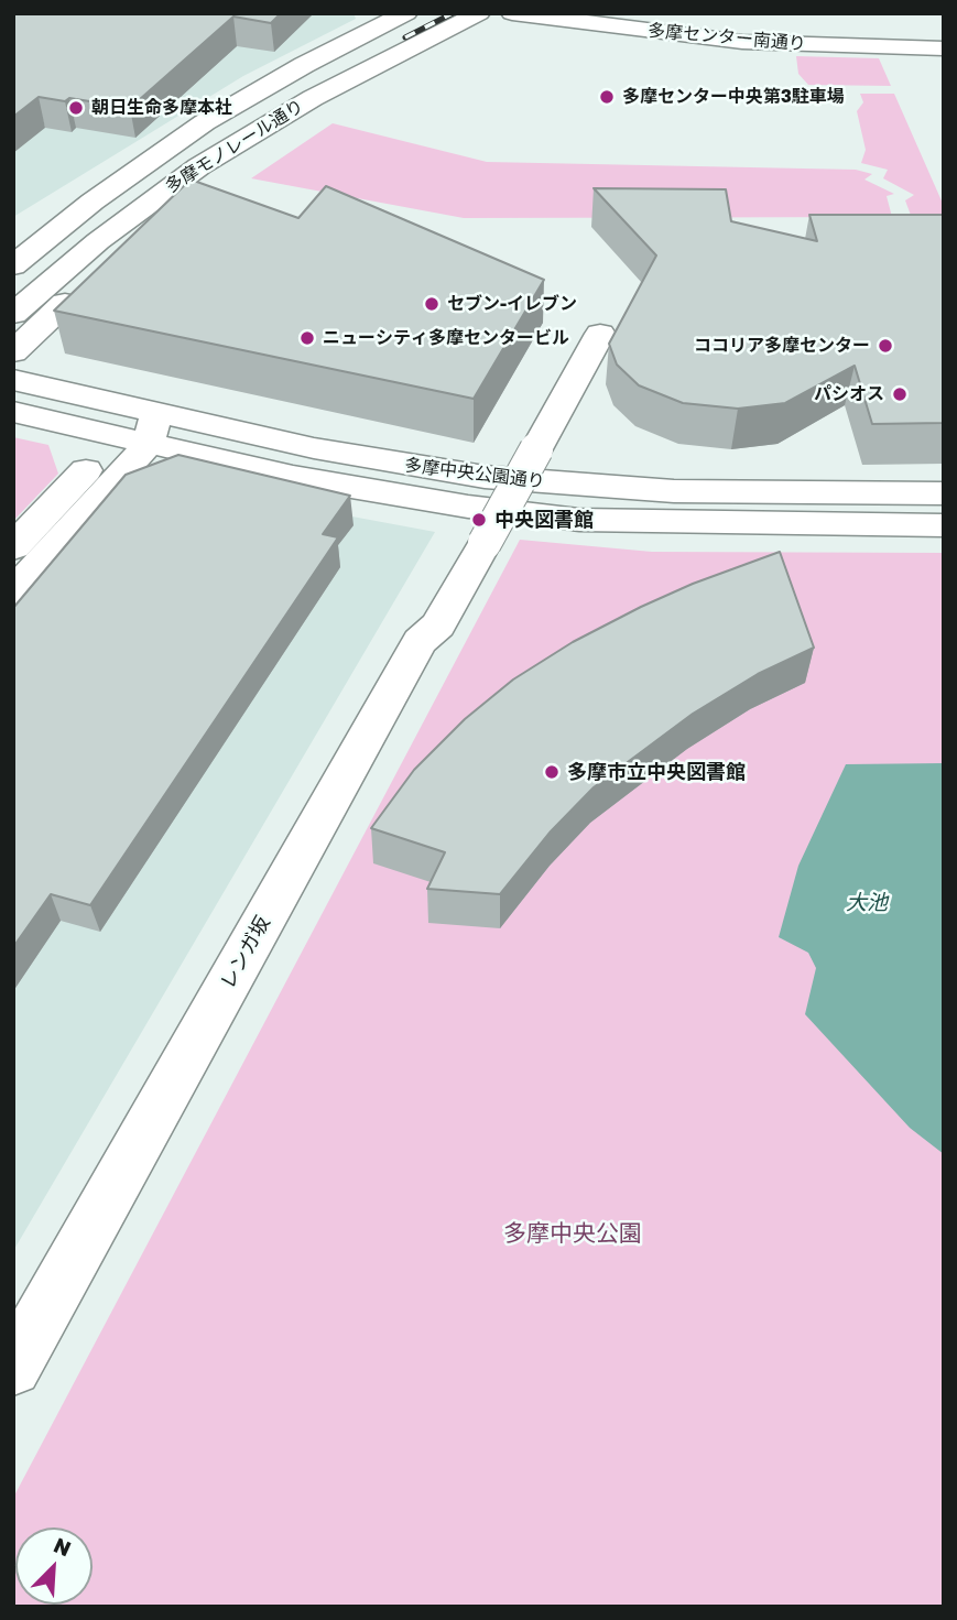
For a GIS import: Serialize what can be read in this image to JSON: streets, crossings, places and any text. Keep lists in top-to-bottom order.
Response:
{
  "streets": {
    "street": [
      "多摩センター南通り",
      "多摩モノレール通り",
      "多摩中央公園通り",
      "レンガ坂"
    ]
  },
  "water": ["大池"],
  "parks": ["多摩中央公園"],
  "places": [
    "多摩センター中央第3駐車場",
    "朝日生命多摩本社",
    "セブン-イレブン",
    "ニューシティ多摩センタービル",
    "ココリア多摩センター",
    "パシオス",
    "中央図書館",
    "多摩市立中央図書館"
  ],
  "north": "top right"
}
